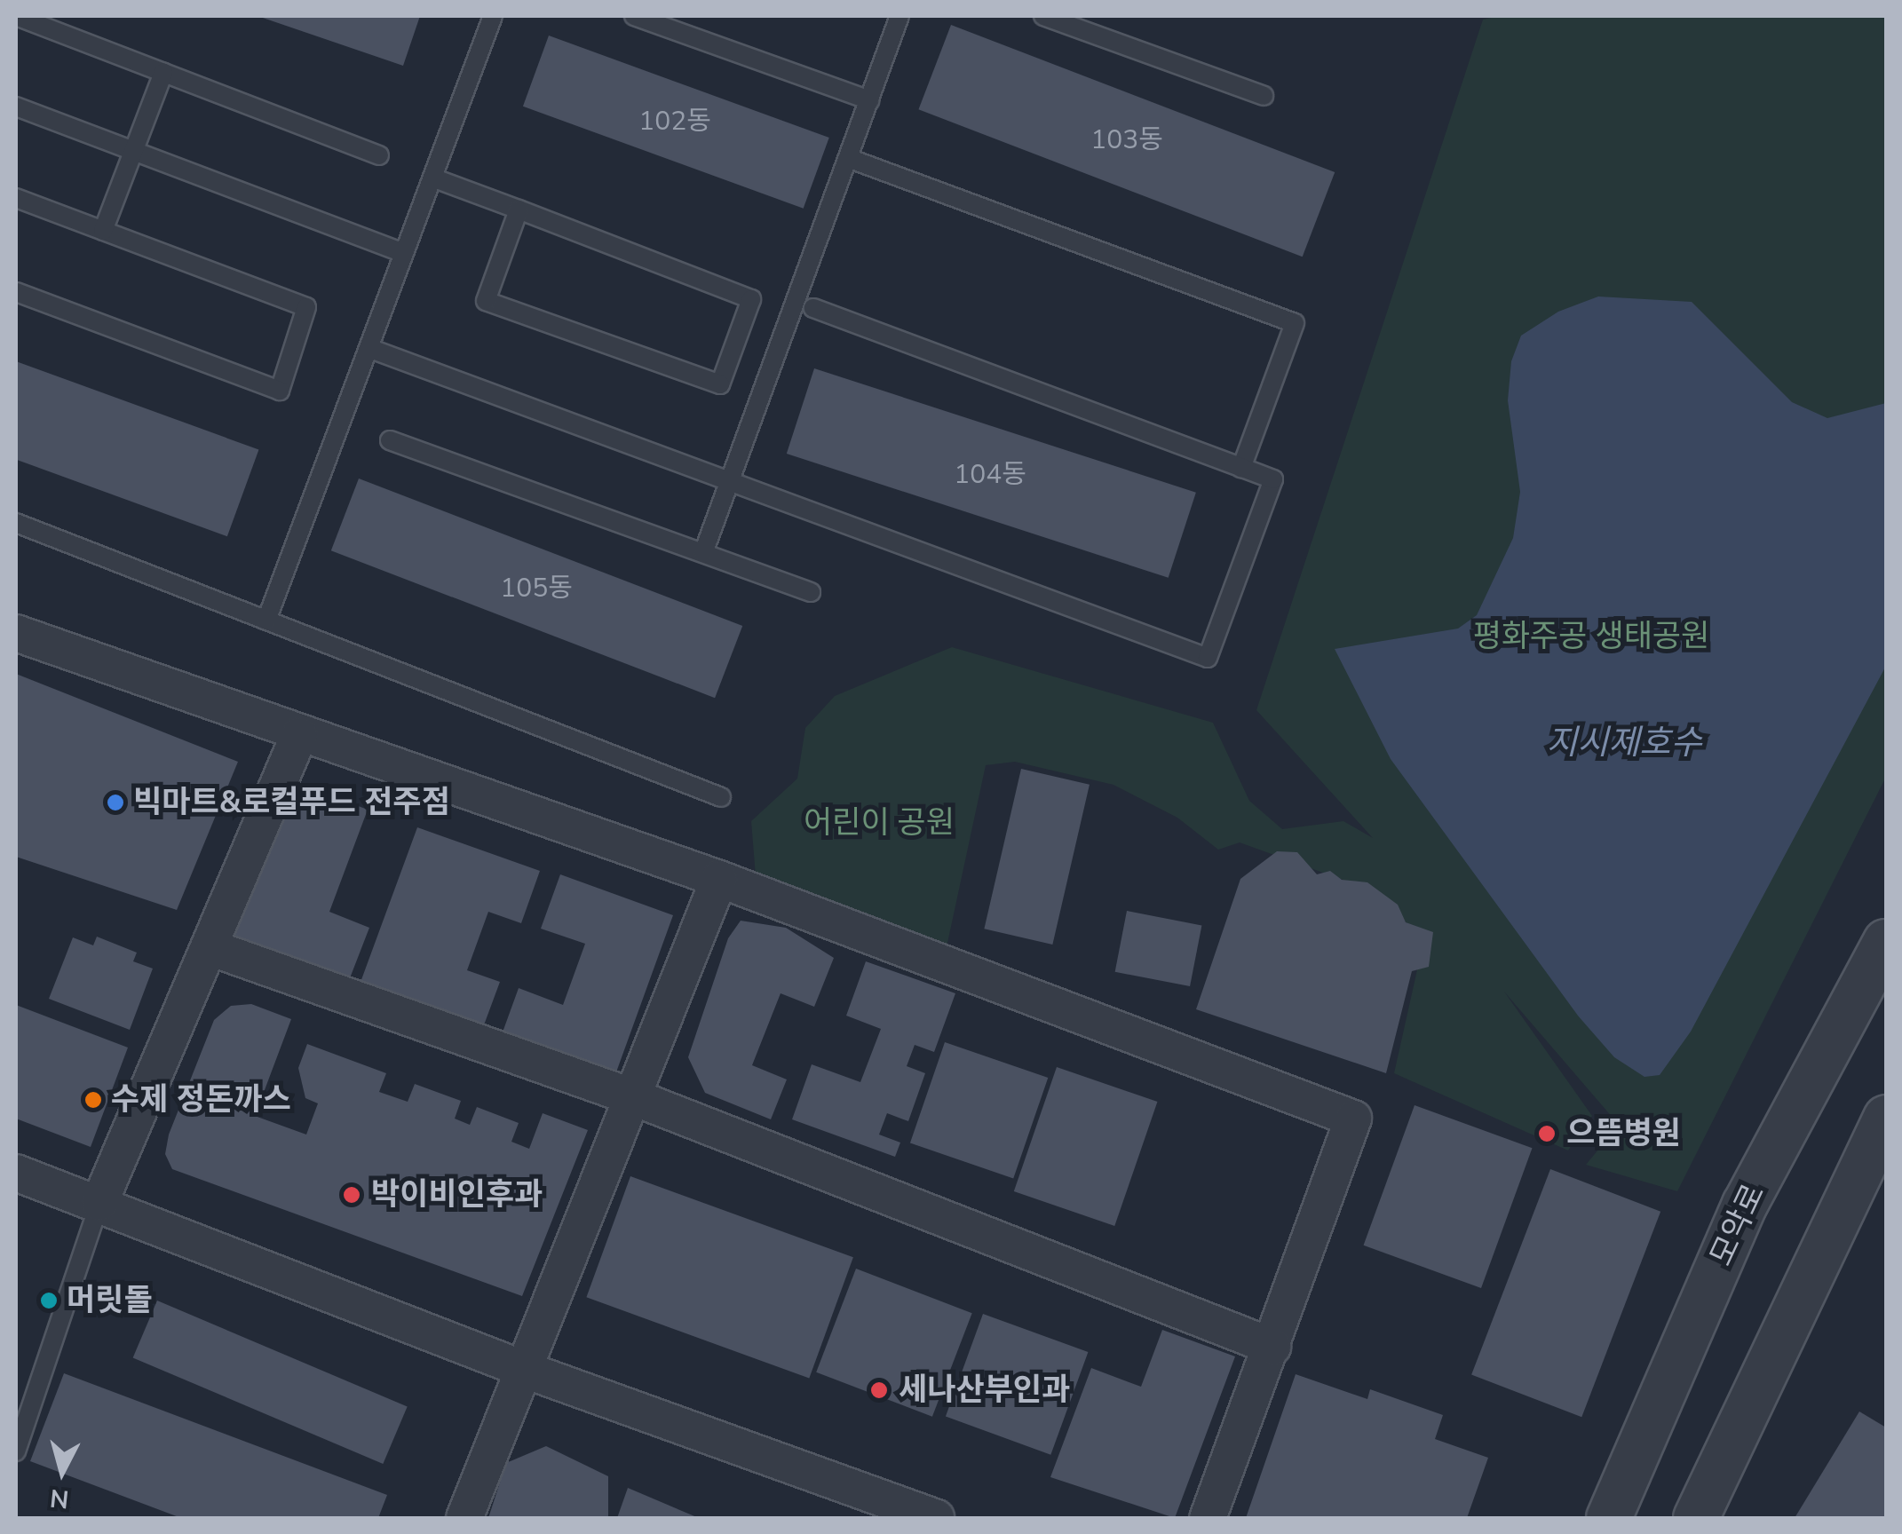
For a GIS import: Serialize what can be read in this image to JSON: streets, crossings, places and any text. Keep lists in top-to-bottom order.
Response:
{
  "streets": {
    "street": ["모악로"]
  },
  "water": ["지시제호수"],
  "parks": ["평화주공 생태공원", "어린이 공원"],
  "places": [
    "빅마트&로컬푸드 전주점",
    "수제 정돈까스",
    "으뜸병원",
    "박이비인후과",
    "머릿돌",
    "세나산부인과"
  ],
  "house_numbers": [
    "102동",
    "103동",
    "104동",
    "105동"
  ],
  "north": "bottom"
}
